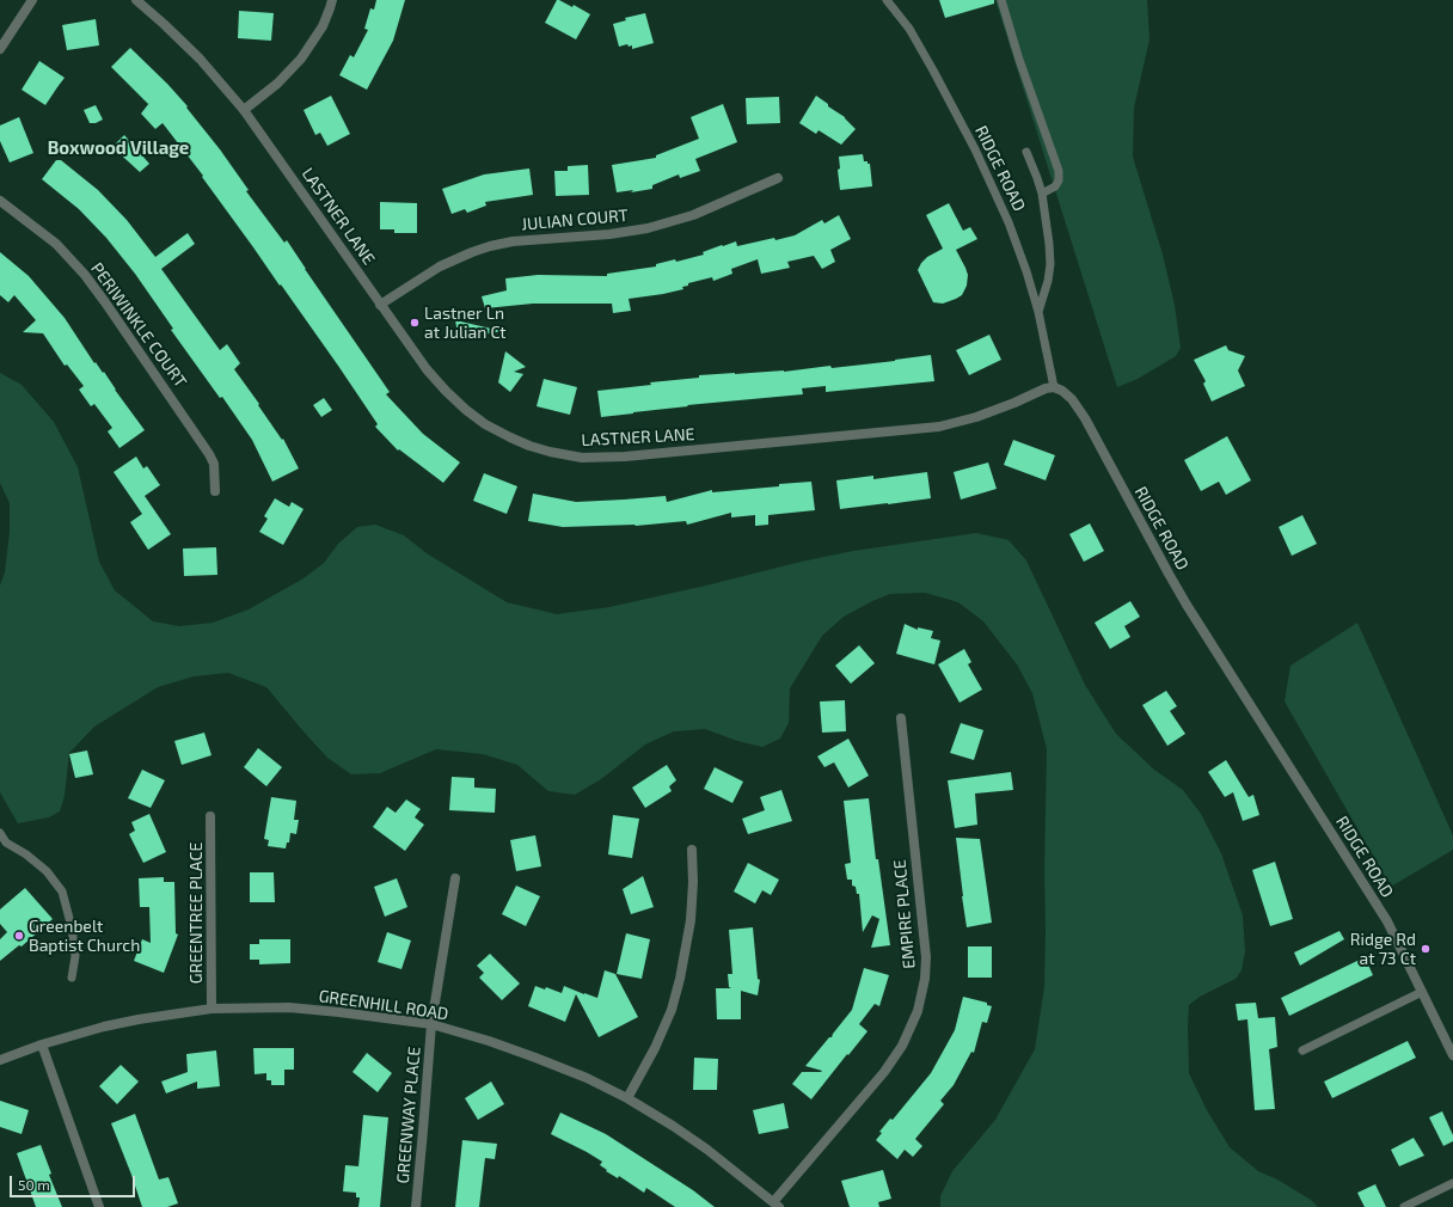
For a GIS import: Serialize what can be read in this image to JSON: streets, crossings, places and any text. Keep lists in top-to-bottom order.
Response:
{
  "streets": {
    "street": [
      "RIDGE ROAD",
      "LASTNER LANE",
      "JULIAN COURT",
      "PERIWINKLE COURT",
      "GREENTREE PLACE",
      "EMPIRE PLACE",
      "GREENHILL ROAD",
      "GREENWAY PLACE"
    ]
  },
  "crossings": [
    ["RIDGE ROAD", "LASTNER LANE"],
    ["LASTNER LANE", "JULIAN COURT"],
    ["GREENTREE PLACE", "GREENHILL ROAD"],
    ["EMPIRE PLACE", "GREENHILL ROAD"],
    ["GREENHILL ROAD", "GREENWAY PLACE"]
  ],
  "districts": ["Boxwood Village"],
  "places": ["Lastner Ln at Julian Ct", "Greenbelt Baptist Church", "Ridge Rd at 73 Ct"],
  "scale_bar": "50 m"
}
